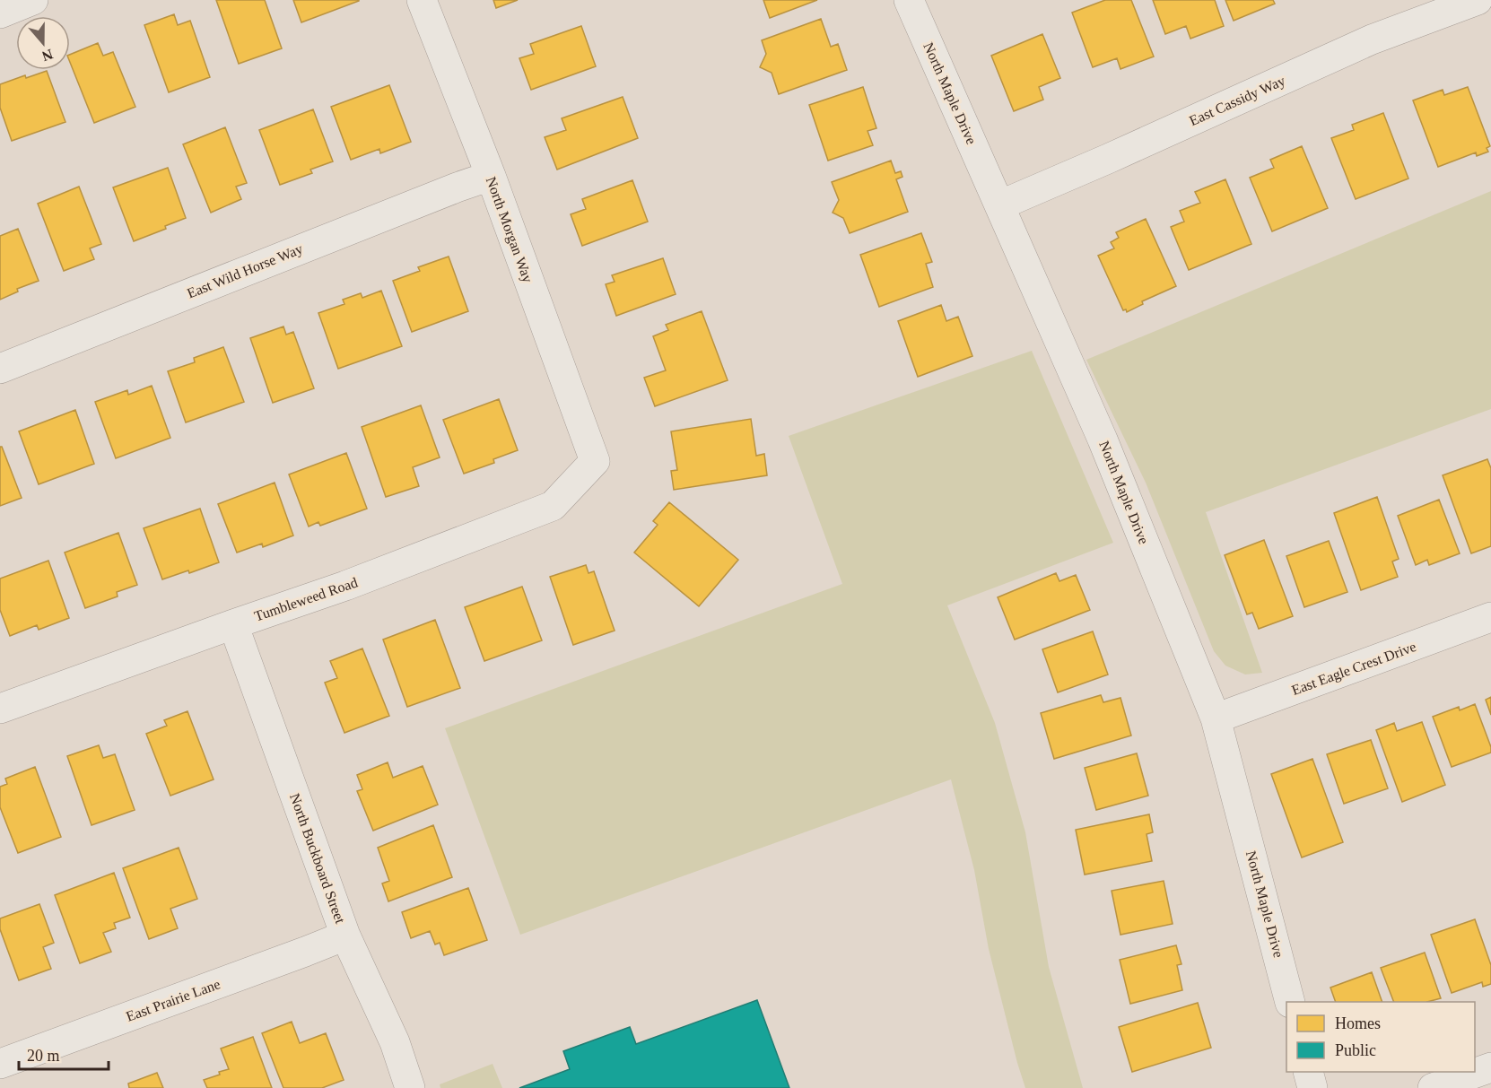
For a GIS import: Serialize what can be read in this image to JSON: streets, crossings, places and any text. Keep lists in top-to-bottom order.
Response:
{
  "streets": {
    "street": [
      "North Maple Drive",
      "East Cassidy Way",
      "North Morgan Way",
      "East Wild Horse Way",
      "Tumbleweed Road",
      "East Eagle Crest Drive",
      "North Buckboard Street",
      "East Prairie Lane"
    ]
  },
  "crossings": [
    ["North Maple Drive", "East Cassidy Way"],
    ["North Maple Drive", "East Eagle Crest Drive"],
    ["North Morgan Way", "East Wild Horse Way"],
    ["North Morgan Way", "Tumbleweed Road"],
    ["Tumbleweed Road", "North Buckboard Street"],
    ["North Buckboard Street", "East Prairie Lane"]
  ],
  "legend": ["Homes", "Public"],
  "scale_bar": "20 m",
  "north": "bottom"
}
